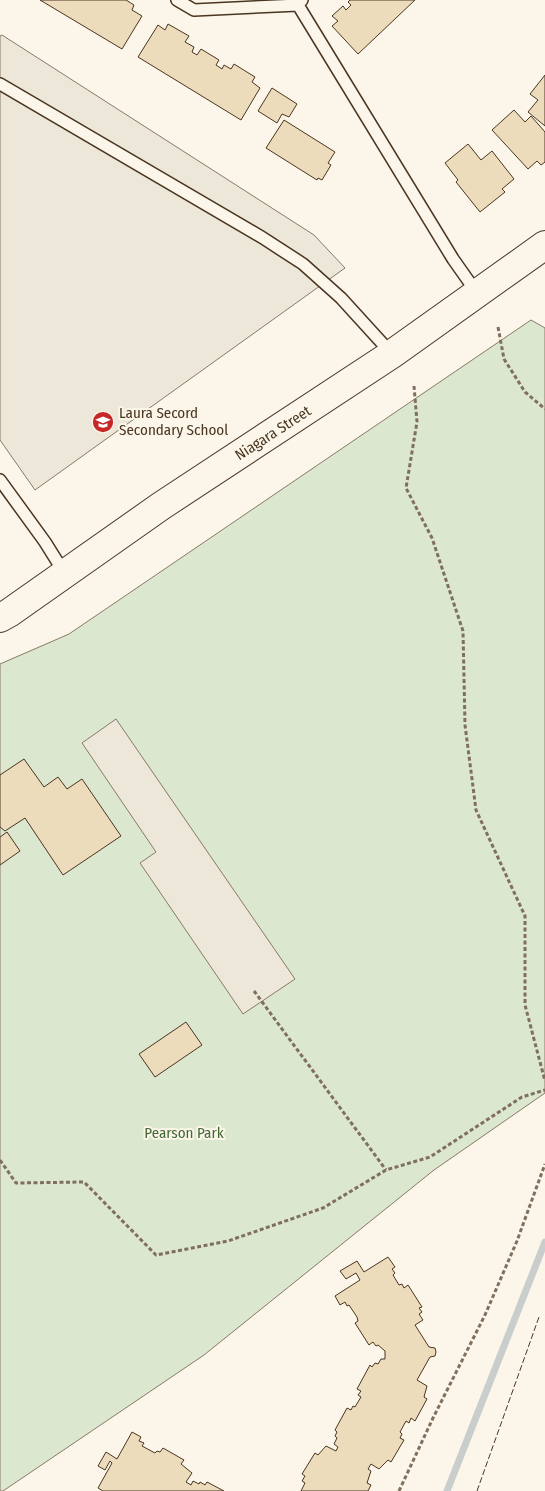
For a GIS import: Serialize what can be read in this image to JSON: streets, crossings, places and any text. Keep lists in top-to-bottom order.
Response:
{
  "streets": {
    "main road": ["Niagara Street"]
  },
  "parks": ["Pearson Park"],
  "places": {
    "school or university": ["Laura Secord Secondary School"]
  }
}
